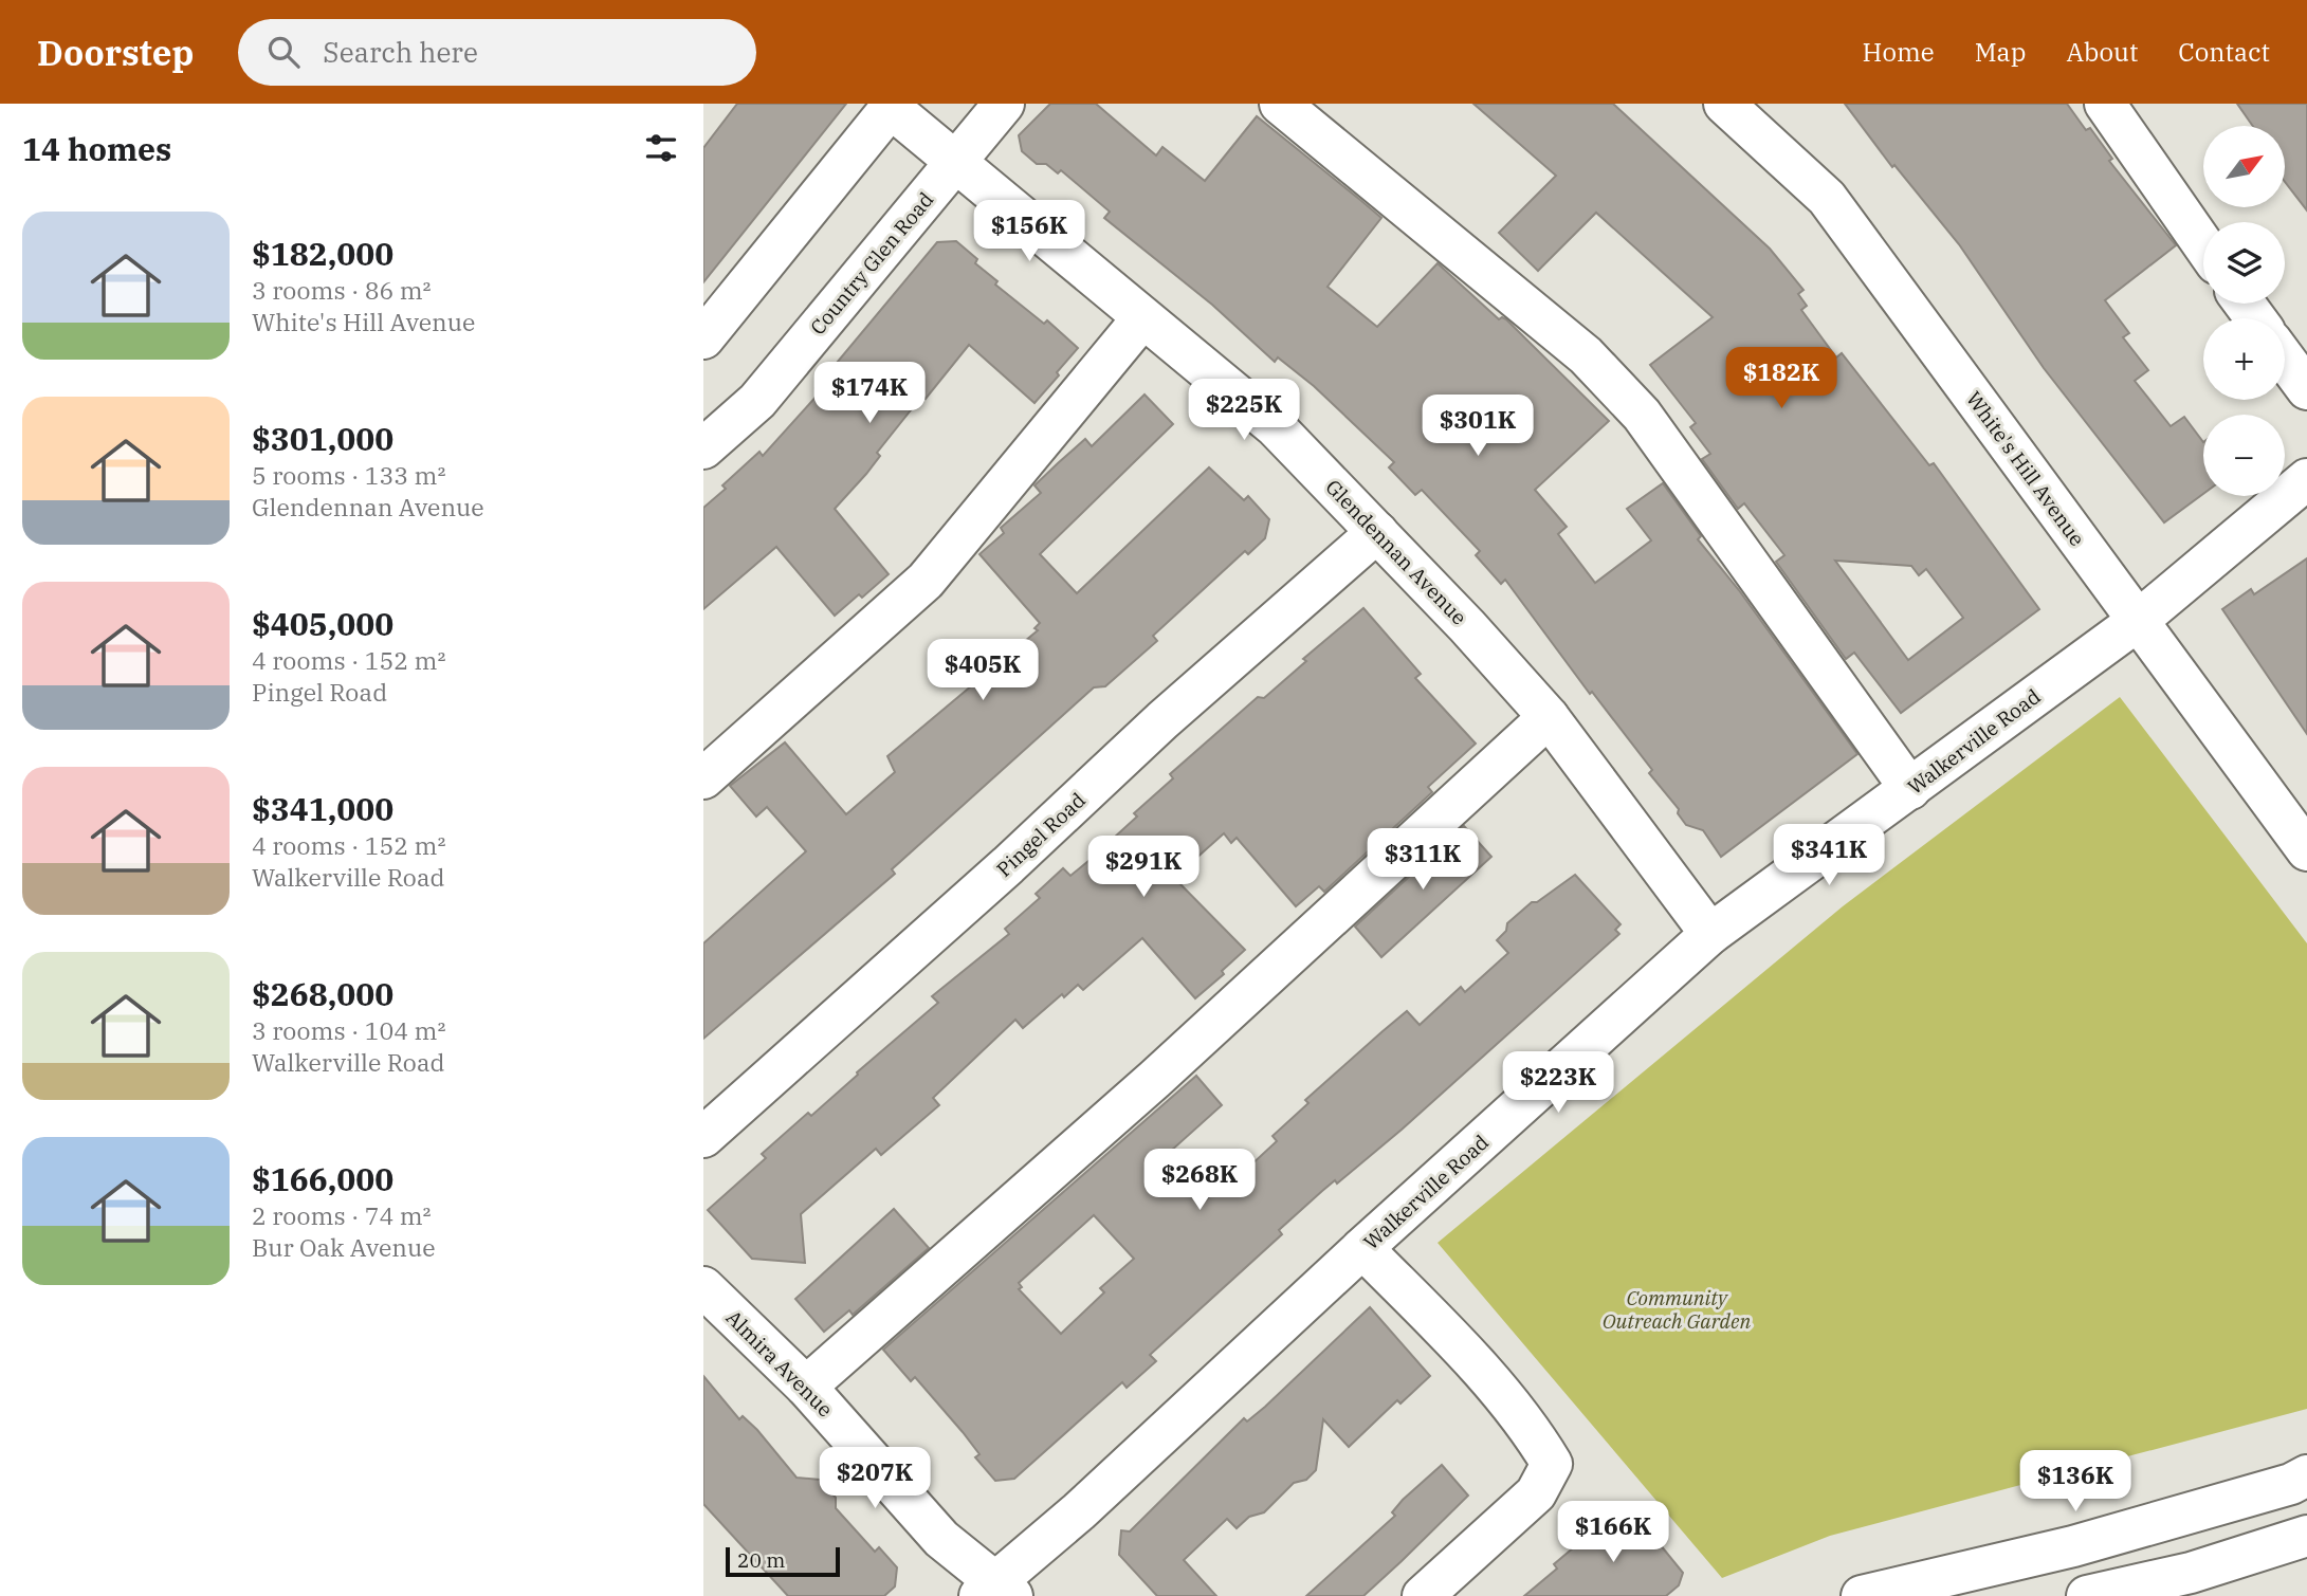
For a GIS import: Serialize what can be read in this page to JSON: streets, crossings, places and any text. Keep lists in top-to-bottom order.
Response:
{
  "streets": {
    "street": [
      "Country Glen Road",
      "White's Hill Avenue",
      "Glendennan Avenue",
      "Walkerville Road",
      "Pingel Road",
      "Almira Avenue"
    ]
  },
  "crossings": [
    ["Country Glen Road", "Glendennan Avenue"],
    ["White's Hill Avenue", "Walkerville Road"],
    ["Glendennan Avenue", "Walkerville Road"],
    ["Glendennan Avenue", "Pingel Road"],
    ["Walkerville Road", "Almira Avenue"]
  ],
  "parks": ["Community Outreach Garden"],
  "scale_bar": "20 m",
  "north": "top right",
  "page": {
    "header": "Doorstep",
    "search": "Search here",
    "nav": [
      "Home",
      "Map",
      "About",
      "Contact"
    ],
    "heading": "14 homes",
    "map_buttons": ["+", "−"],
    "list": [
      {
        "name": "$182,000",
        "note": "3 rooms · 86 m² · White's Hill Avenue"
      },
      {
        "name": "$301,000",
        "note": "5 rooms · 133 m² · Glendennan Avenue"
      },
      {
        "name": "$405,000",
        "note": "4 rooms · 152 m² · Pingel Road"
      },
      {
        "name": "$341,000",
        "note": "4 rooms · 152 m² · Walkerville Road"
      },
      {
        "name": "$268,000",
        "note": "3 rooms · 104 m² · Walkerville Road"
      },
      {
        "name": "$166,000",
        "note": "2 rooms · 74 m² · Bur Oak Avenue"
      }
    ],
    "price": [
      "$156K",
      "$182K",
      "$174K",
      "$225K",
      "$301K",
      "$405K",
      "$341K",
      "$311K",
      "$291K",
      "$223K",
      "$268K",
      "$207K",
      "$136K",
      "$166K"
    ],
    "scale": "20 m"
  }
}
